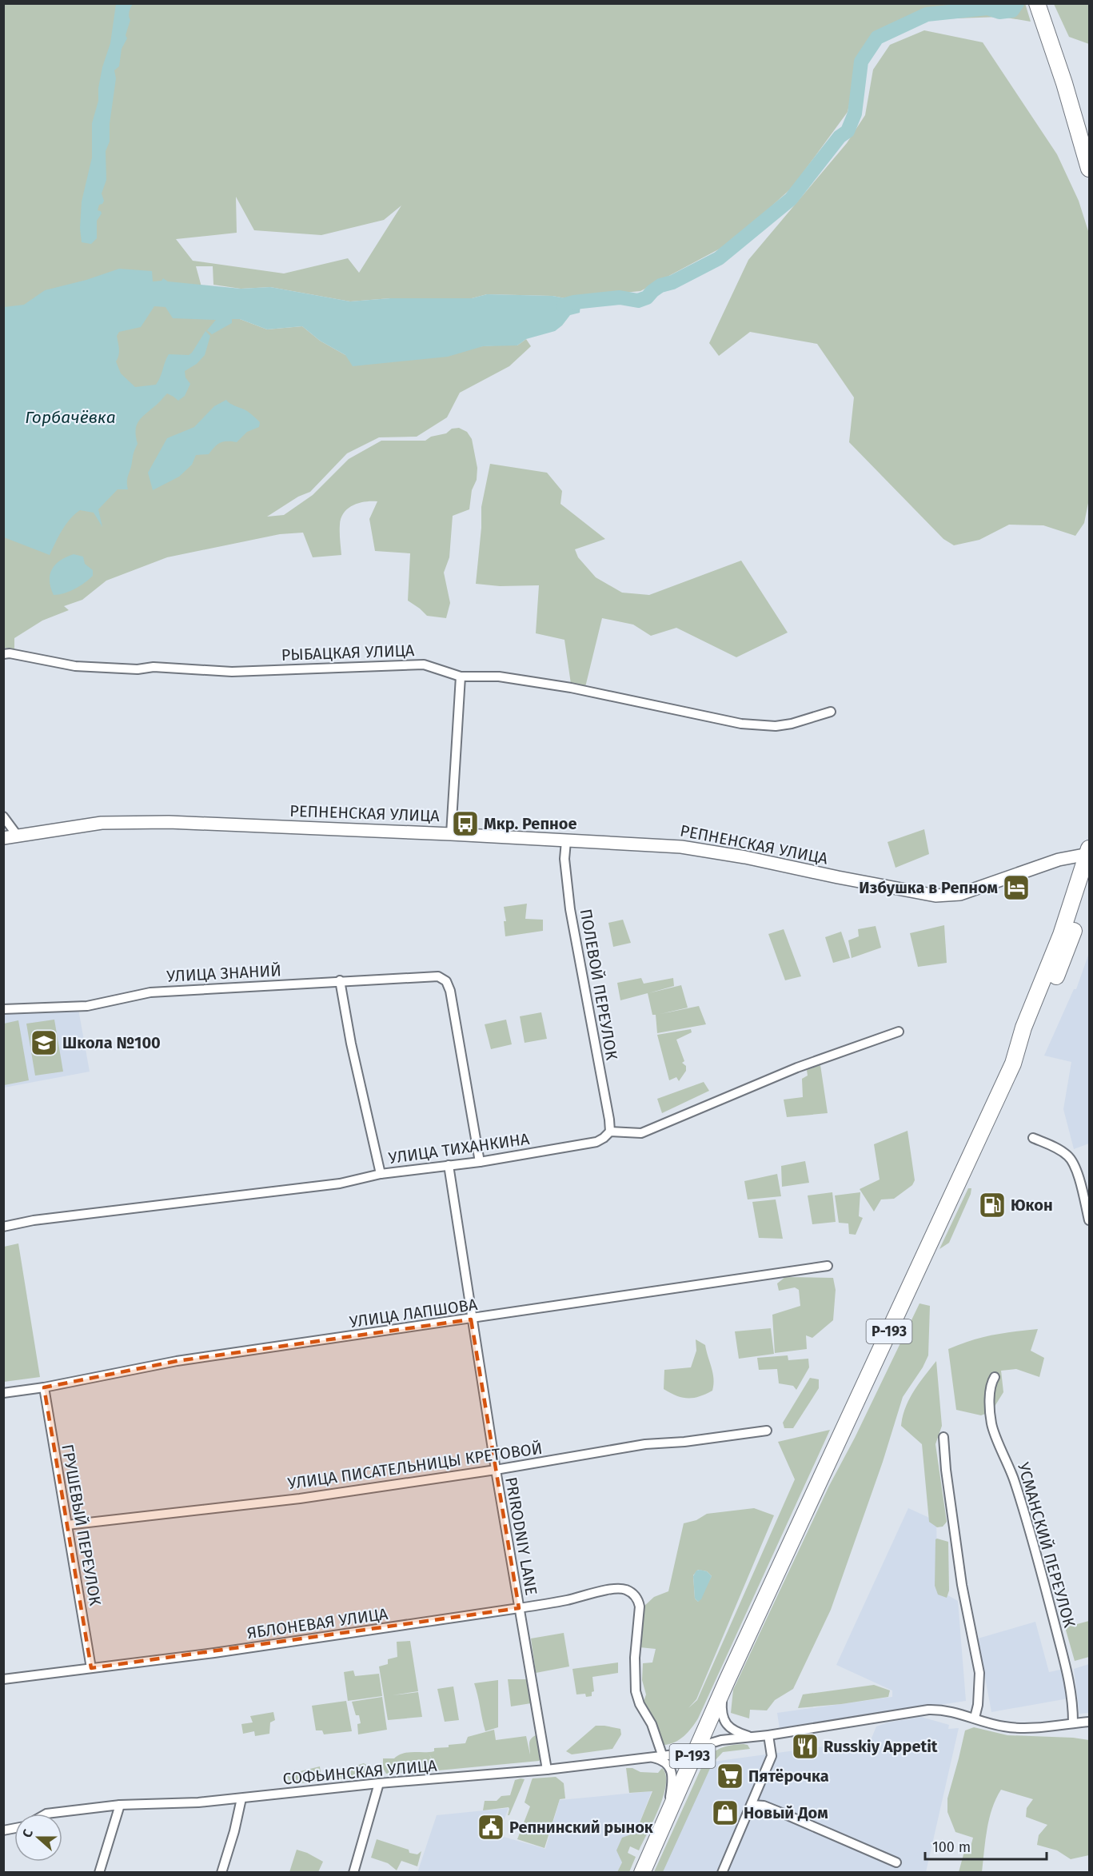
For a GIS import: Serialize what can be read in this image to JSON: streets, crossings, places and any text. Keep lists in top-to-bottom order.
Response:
{
  "streets": {
    "highway": ["Р-193"],
    "street": [
      "РЫБАЦКАЯ УЛИЦА",
      "РЕПНЕНСКАЯ УЛИЦА",
      "УЛИЦА ЗНАНИЙ",
      "ПОЛЕВОЙ ПЕРЕУЛОК",
      "УЛИЦА ТИХАНКИНА",
      "УЛИЦА ЛАПШОВА",
      "УЛИЦА ПИСАТЕЛЬНИЦЫ КРЕТОВОЙ",
      "ГРУШЕВЫЙ ПЕРЕУЛОК",
      "PRIRODNIY LANE",
      "УСМАНСКИЙ ПЕРЕУЛОК",
      "ЯБЛОНЕВАЯ УЛИЦА",
      "СОФЬИНСКАЯ УЛИЦА"
    ]
  },
  "crossings": [
    ["РЕПНЕНСКАЯ УЛИЦА", "ПОЛЕВОЙ ПЕРЕУЛОК"],
    ["РЕПНЕНСКАЯ УЛИЦА", "Р-193"],
    ["УЛИЦА ЗНАНИЙ", "УЛИЦА ТИХАНКИНА"],
    ["ПОЛЕВОЙ ПЕРЕУЛОК", "УЛИЦА ТИХАНКИНА"],
    ["УЛИЦА ТИХАНКИНА", "PRIRODNIY LANE"],
    ["УЛИЦА ЛАПШОВА", "ГРУШЕВЫЙ ПЕРЕУЛОК"],
    ["УЛИЦА ЛАПШОВА", "PRIRODNIY LANE"],
    ["Р-193", "СОФЬИНСКАЯ УЛИЦА"],
    ["УЛИЦА ПИСАТЕЛЬНИЦЫ КРЕТОВОЙ", "ГРУШЕВЫЙ ПЕРЕУЛОК"],
    ["УЛИЦА ПИСАТЕЛЬНИЦЫ КРЕТОВОЙ", "PRIRODNIY LANE"],
    ["ГРУШЕВЫЙ ПЕРЕУЛОК", "ЯБЛОНЕВАЯ УЛИЦА"],
    ["PRIRODNIY LANE", "ЯБЛОНЕВАЯ УЛИЦА"],
    ["PRIRODNIY LANE", "СОФЬИНСКАЯ УЛИЦА"],
    ["ЯБЛОНЕВАЯ УЛИЦА", "СОФЬИНСКАЯ УЛИЦА"]
  ],
  "water": ["Горбачёвка"],
  "places": {
    "bus stop": ["Мкр. Репное"],
    "hotel": ["Избушка в Репном"],
    "school or university": ["Школа №100"],
    "fuel station": ["Юкон"],
    "restaurant": ["Russkiy Appetit"],
    "supermarket": ["Пятёрочка"],
    "shop": ["Новый Дом"],
    "public building": ["Репнинский рынок"]
  },
  "scale_bar": "100 m",
  "north": "left"
}
